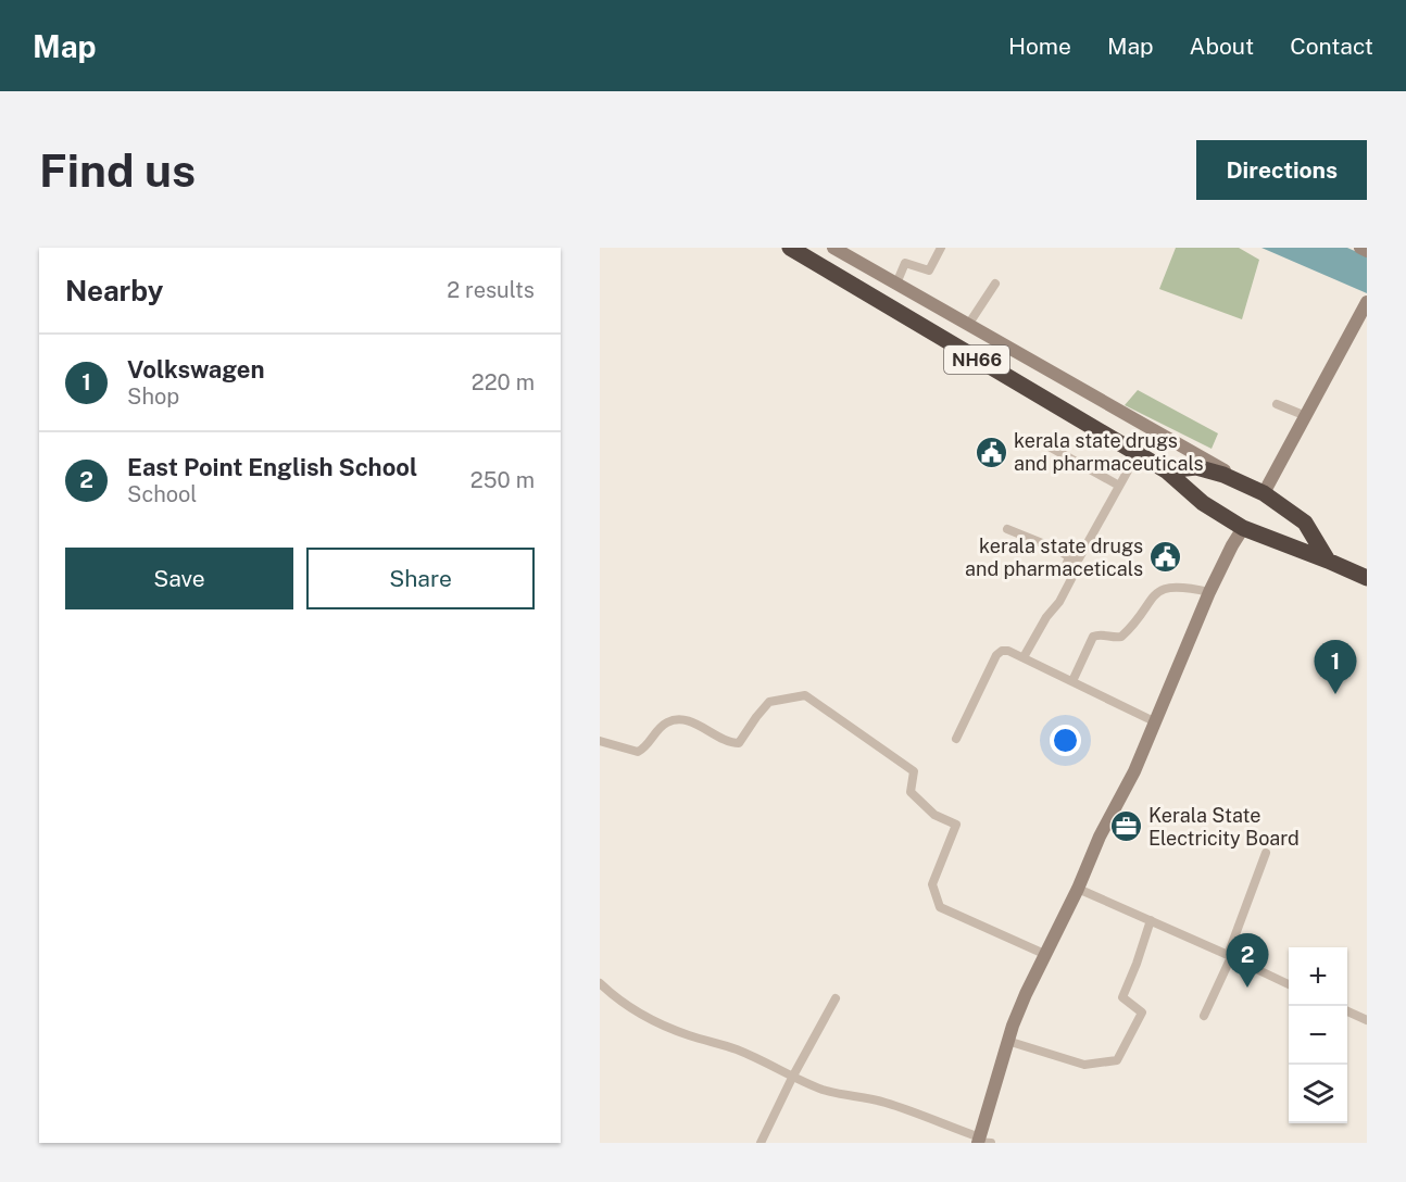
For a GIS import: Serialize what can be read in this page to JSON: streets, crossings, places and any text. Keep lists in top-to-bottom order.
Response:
{
  "streets": {
    "highway": ["NH66"]
  },
  "places": {
    "public building": ["kerala state drugs and pharmaceuticals", "kerala state drugs and pharmaceticals"],
    "office": ["Kerala State Electricity Board"]
  },
  "page": {
    "header": "Map",
    "nav": [
      "Home",
      "Map",
      "About",
      "Contact"
    ],
    "buttons": [
      "Directions",
      ["Save", "Share"]
    ],
    "title": "Find us",
    "heading": ["Nearby", "2 results"],
    "list": [
      {
        "mark": "1",
        "name": "Volkswagen",
        "note": "Shop",
        "value": "220 m"
      },
      {
        "mark": "2",
        "name": "East Point English School",
        "note": "School",
        "value": "250 m"
      }
    ],
    "pins": ["1", "2"],
    "map_buttons": ["+", "−"]
  }
}
